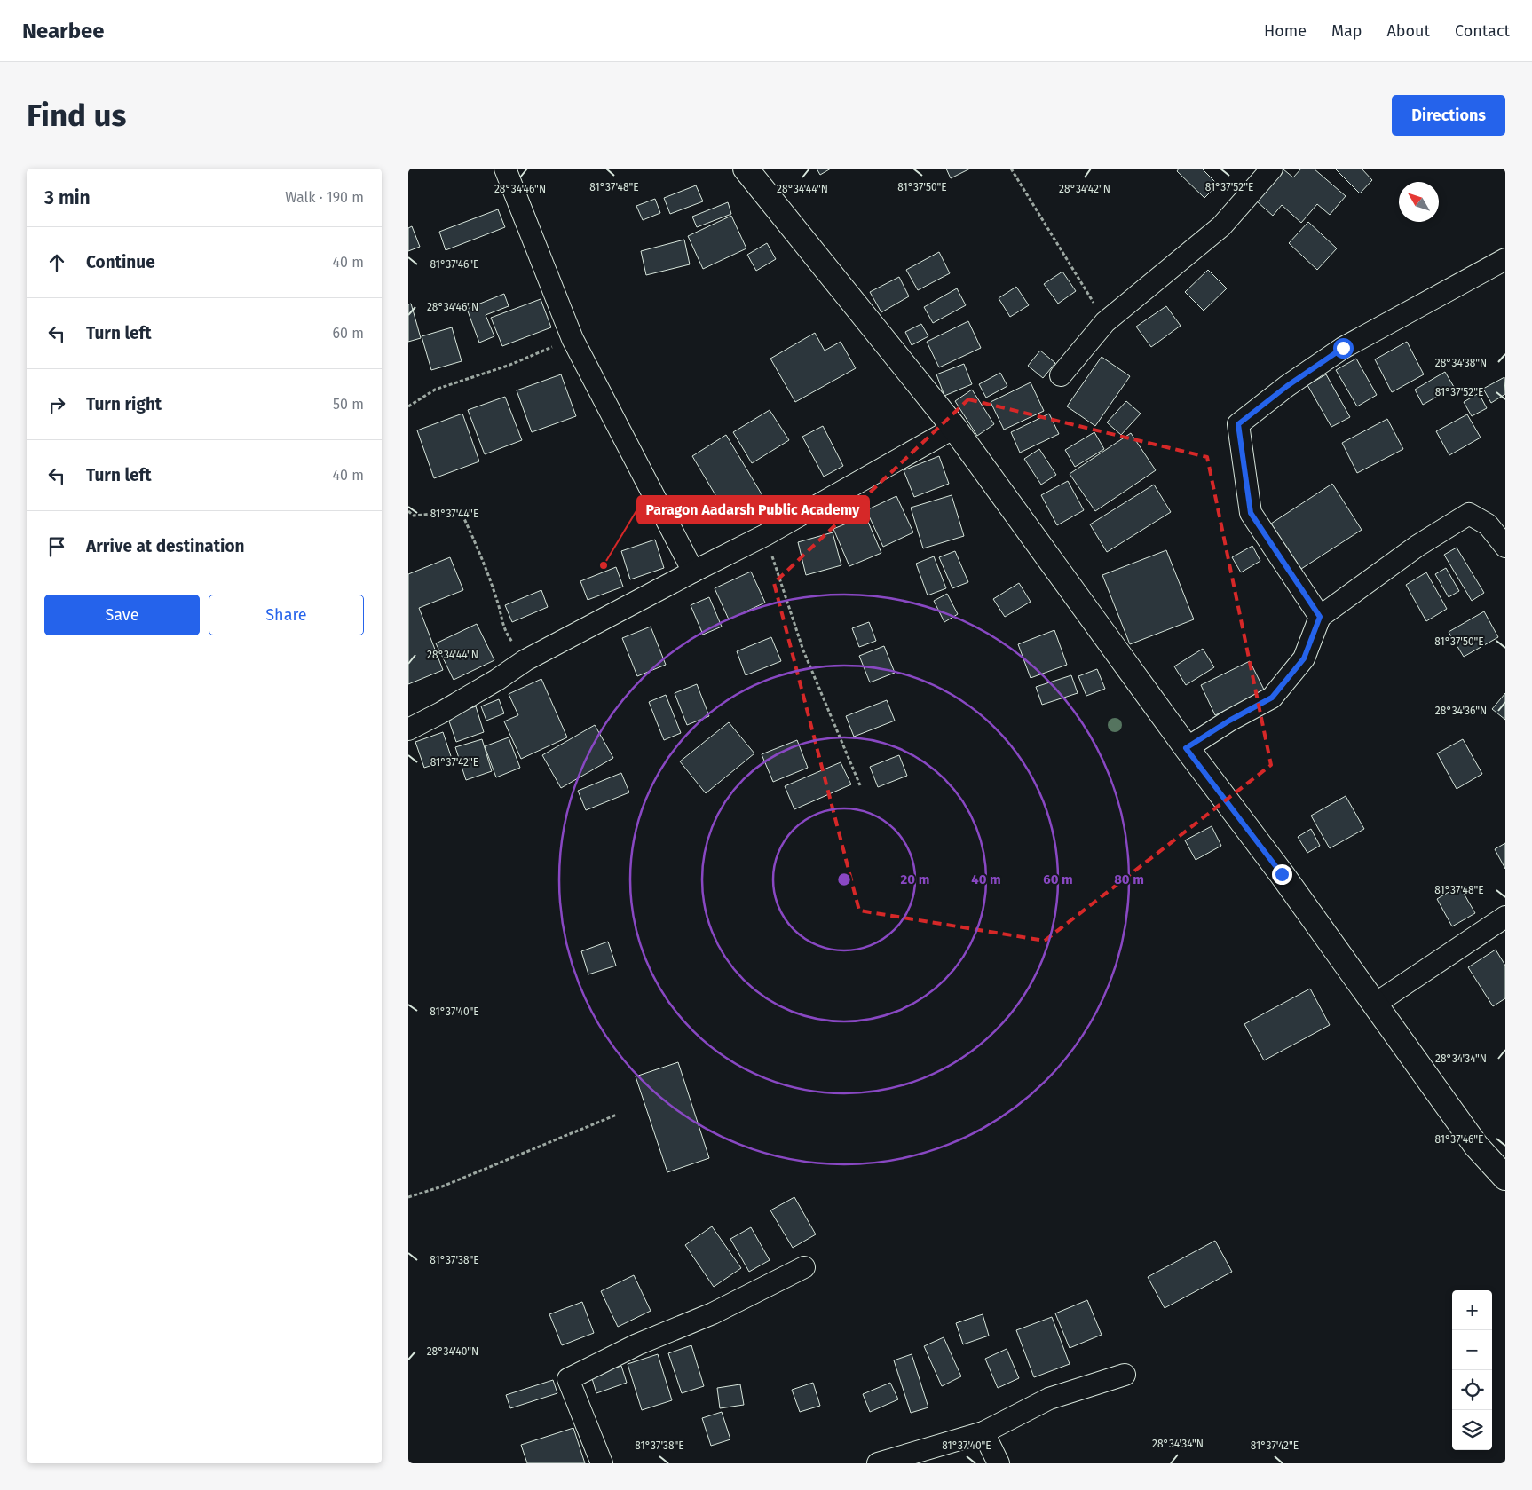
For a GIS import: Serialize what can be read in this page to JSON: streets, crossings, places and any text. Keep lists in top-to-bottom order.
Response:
{
  "places": ["Paragon Aadarsh Public Academy"],
  "north": "top left",
  "page": {
    "header": "Nearbee",
    "nav": [
      "Home",
      "Map",
      "About",
      "Contact"
    ],
    "buttons": [
      "Directions",
      ["Save", "Share"]
    ],
    "title": "Find us",
    "heading": ["3 min", "Walk · 190 m"],
    "list": [
      ["Continue", "40 m"],
      ["Turn left", "60 m"],
      ["Turn right", "50 m"],
      ["Turn left", "40 m"],
      "Arrive at destination"
    ],
    "map_buttons": ["+", "−"]
  },
  "coordinates": [
    "81°37'48\"E",
    "81°37'50\"E",
    "81°37'52\"E",
    "28°34'46\"N",
    "28°34'44\"N",
    "28°34'42\"N",
    "81°37'46\"E",
    "28°34'38\"N",
    "81°37'44\"E",
    "28°34'36\"N",
    "81°37'42\"E",
    "81°37'40\"E",
    "28°34'34\"N",
    "81°37'38\"E",
    "28°34'40\"N"
  ],
  "rings": [
    "20 m",
    "40 m",
    "60 m",
    "80 m"
  ]
}
